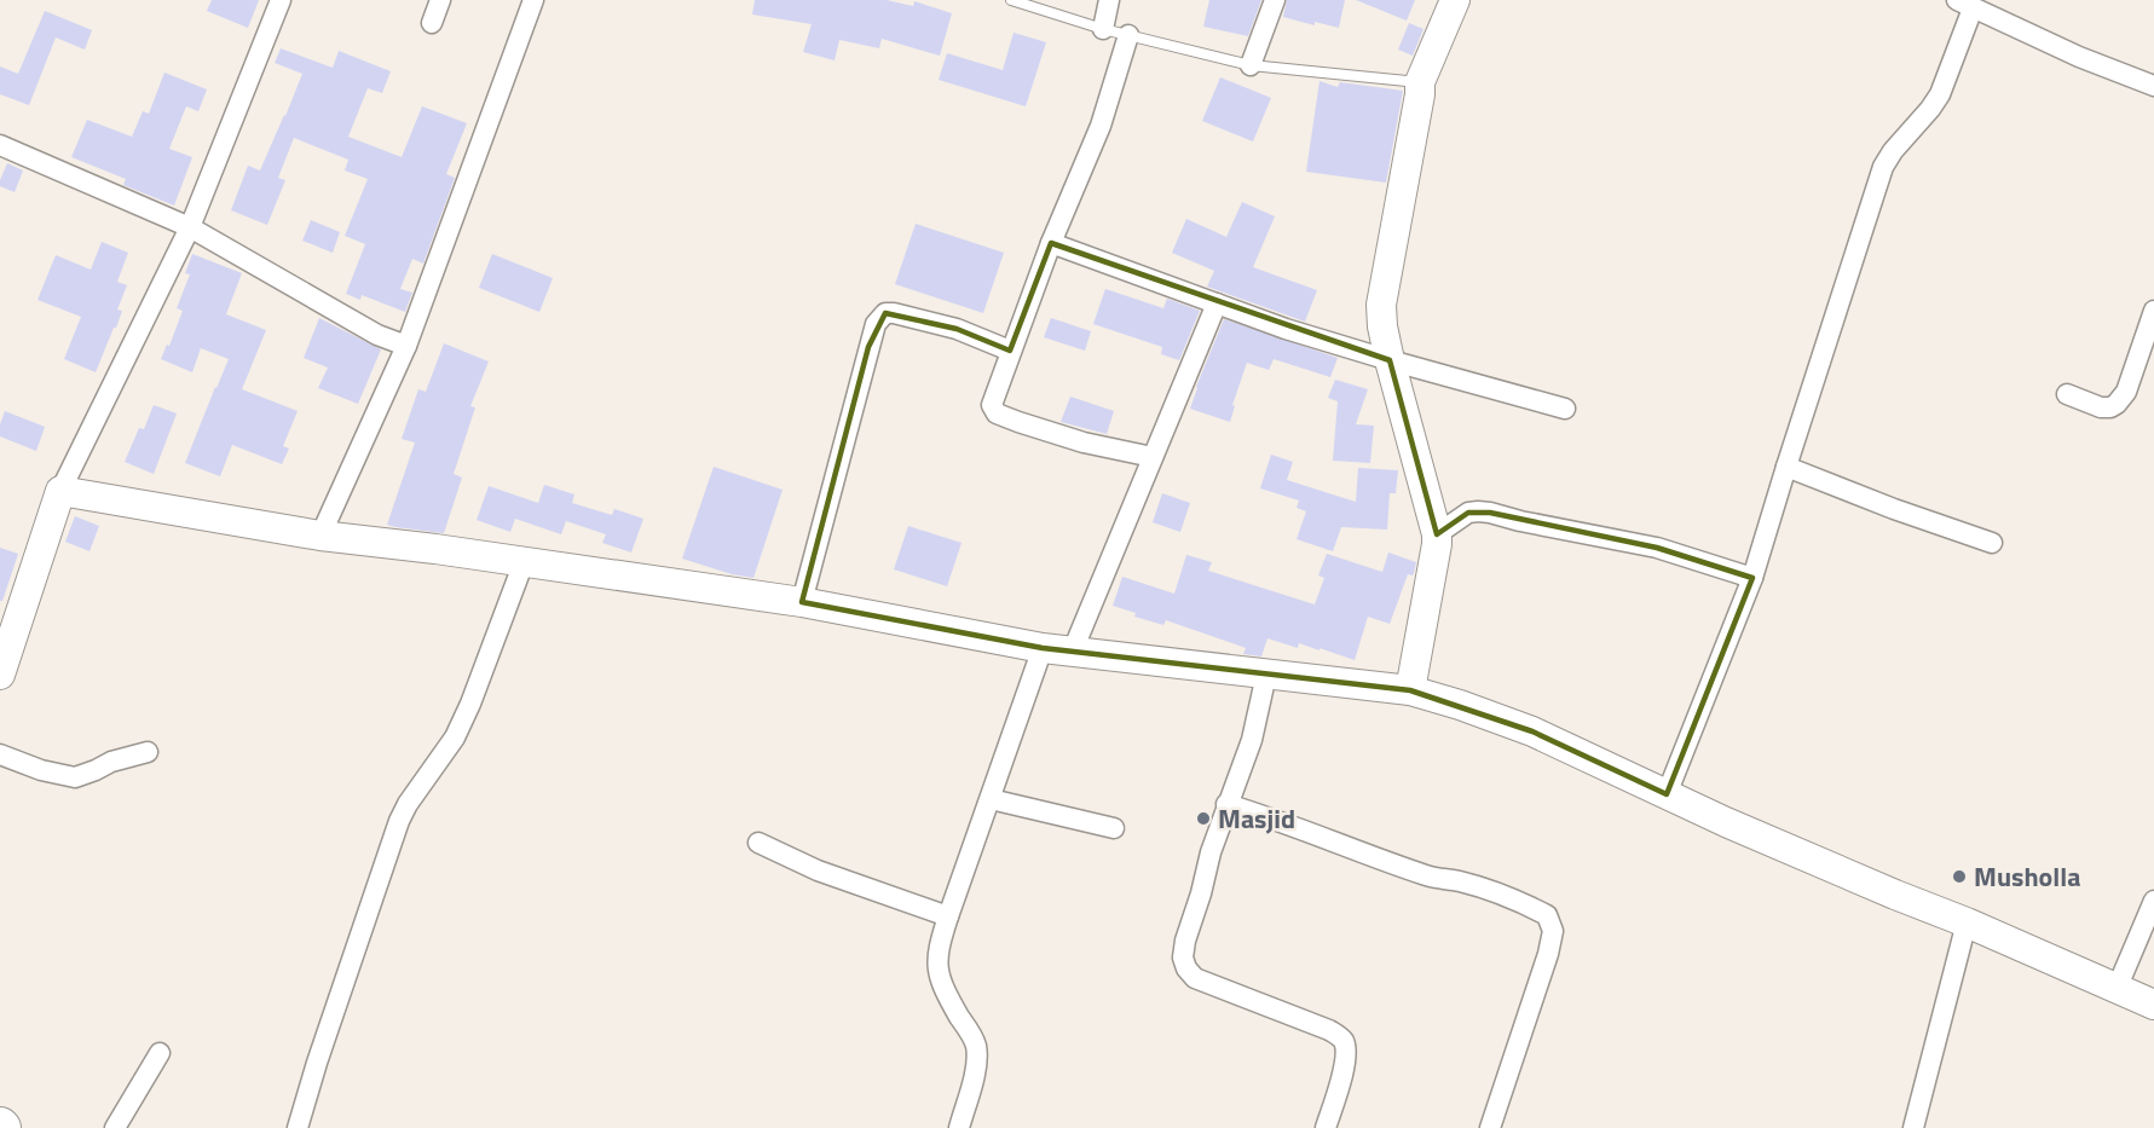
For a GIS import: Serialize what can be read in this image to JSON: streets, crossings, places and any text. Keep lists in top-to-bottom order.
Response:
{
  "places": ["Masjid", "Musholla"]
}
